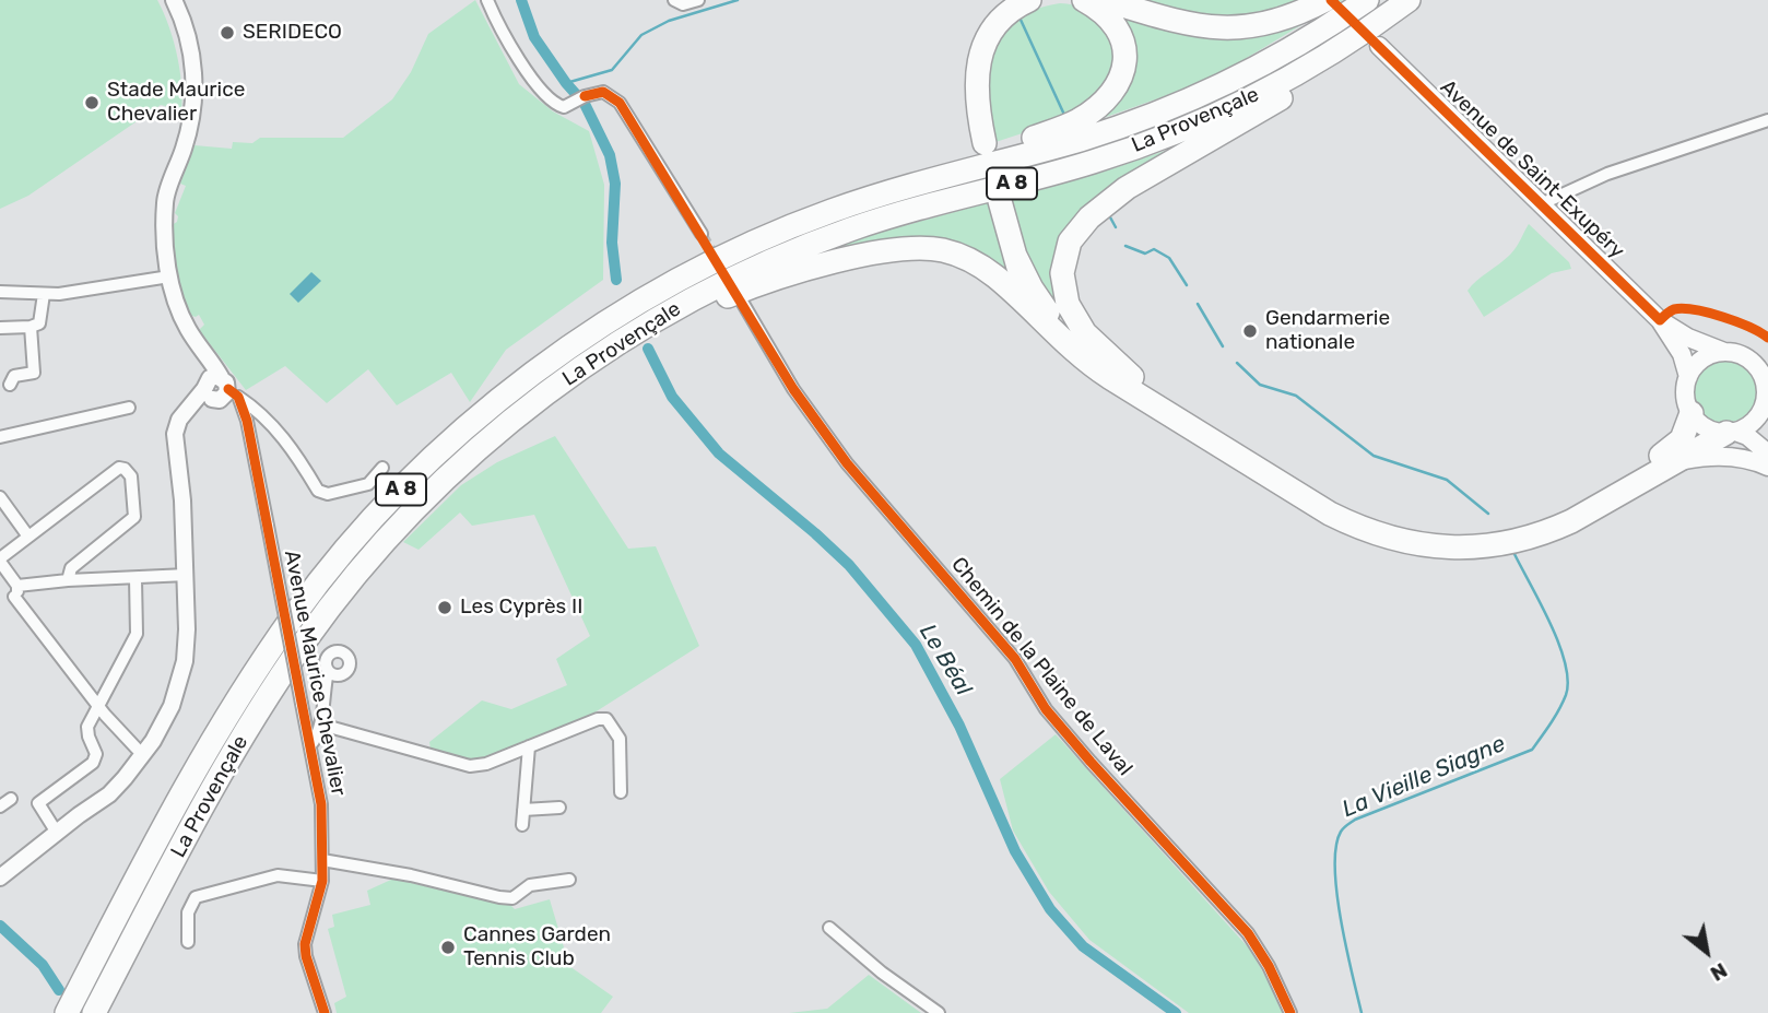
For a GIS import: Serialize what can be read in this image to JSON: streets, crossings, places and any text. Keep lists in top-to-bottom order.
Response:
{
  "streets": {
    "highway": ["La Provençale", "A 8"],
    "main road": ["Avenue de Saint-Exupéry"],
    "street": ["Chemin de la Plaine de Laval", "Avenue Maurice Chevalier"]
  },
  "water": ["Le Béal", "La Vieille Siagne"],
  "places": [
    "SERIDECO",
    "Stade Maurice Chevalier",
    "Gendarmerie nationale",
    "Les Cyprès II",
    "Cannes Garden Tennis Club"
  ],
  "north": "bottom right"
}
